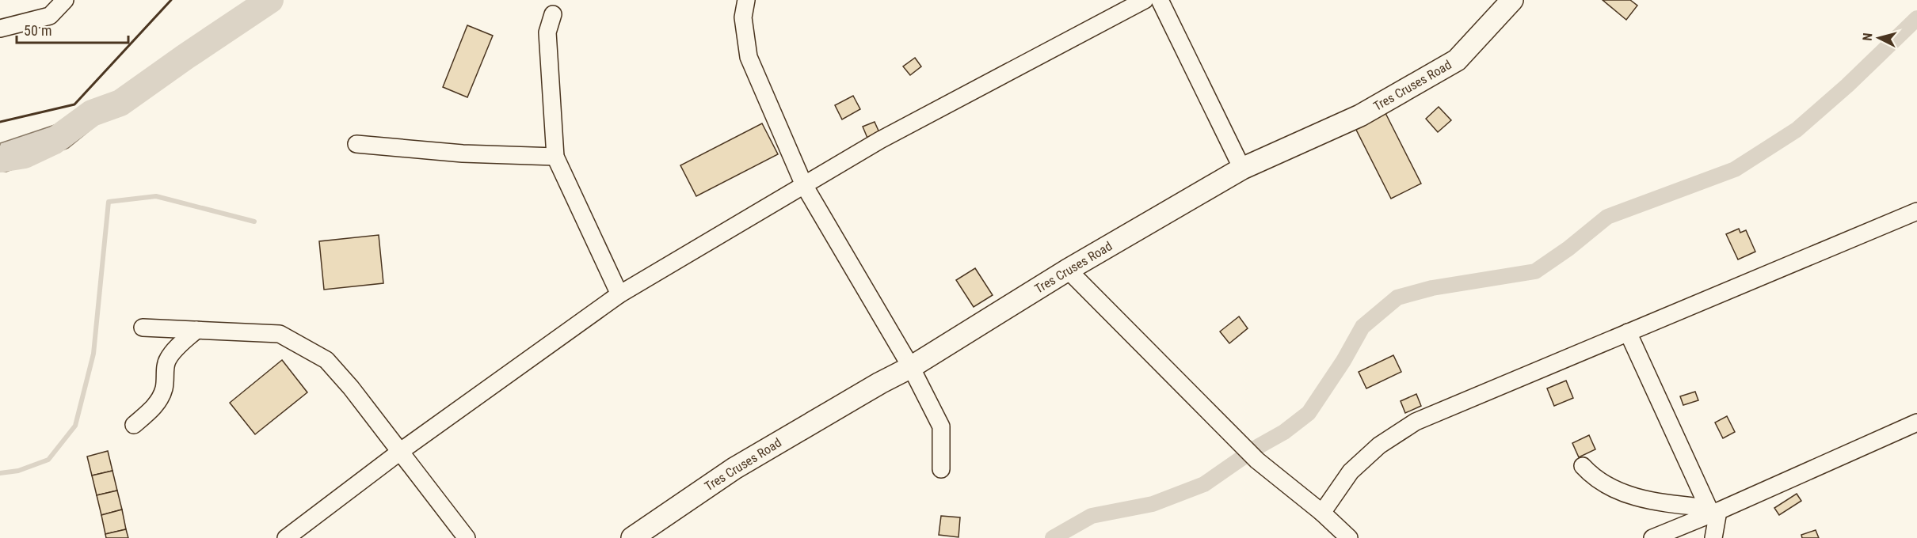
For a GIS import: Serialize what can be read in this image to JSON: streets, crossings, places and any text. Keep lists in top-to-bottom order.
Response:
{
  "streets": {
    "main road": ["Tres Cruses Road"]
  },
  "scale_bar": "50 m",
  "north": "left"
}
